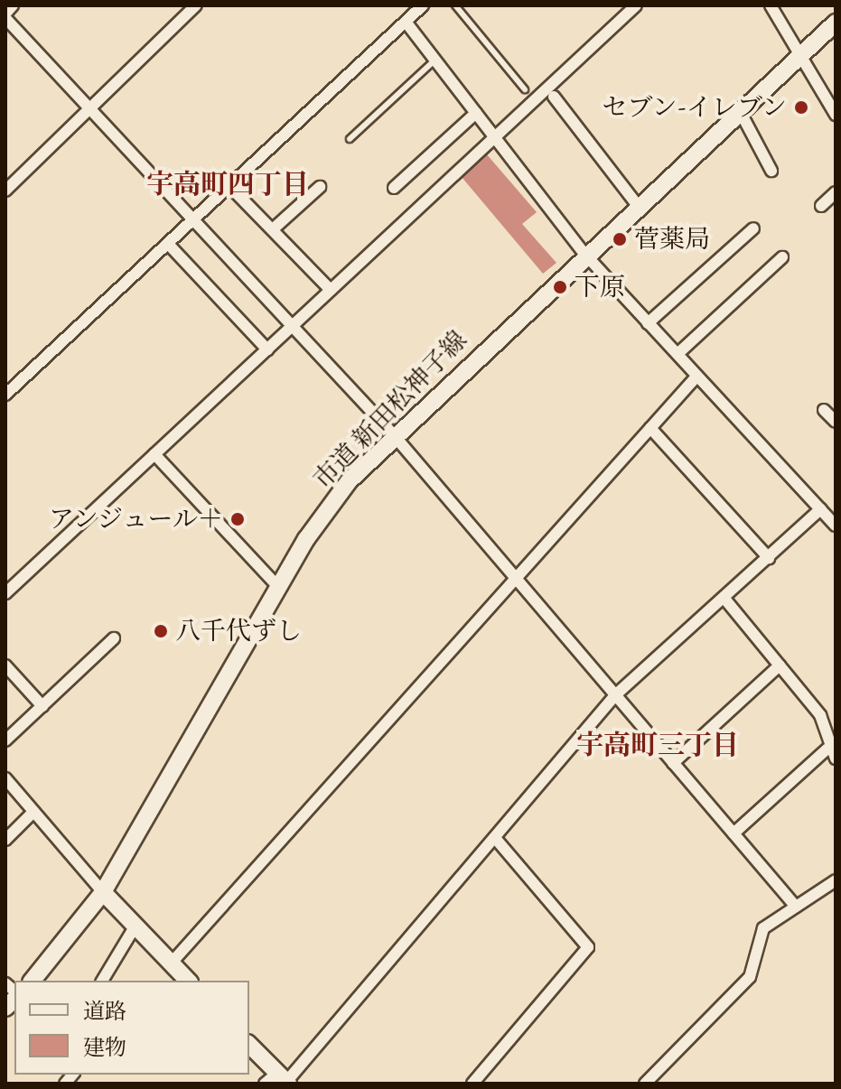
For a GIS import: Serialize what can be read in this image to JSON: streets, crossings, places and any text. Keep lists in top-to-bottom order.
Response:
{
  "streets": {
    "street": ["市道 新田松神子線"]
  },
  "districts": ["宇高町四丁目", "宇高町三丁目"],
  "places": [
    "セブン-イレブン",
    "菅薬局",
    "下原",
    "アンジュール＋",
    "八千代ずし"
  ],
  "legend": ["道路", "建物"]
}
